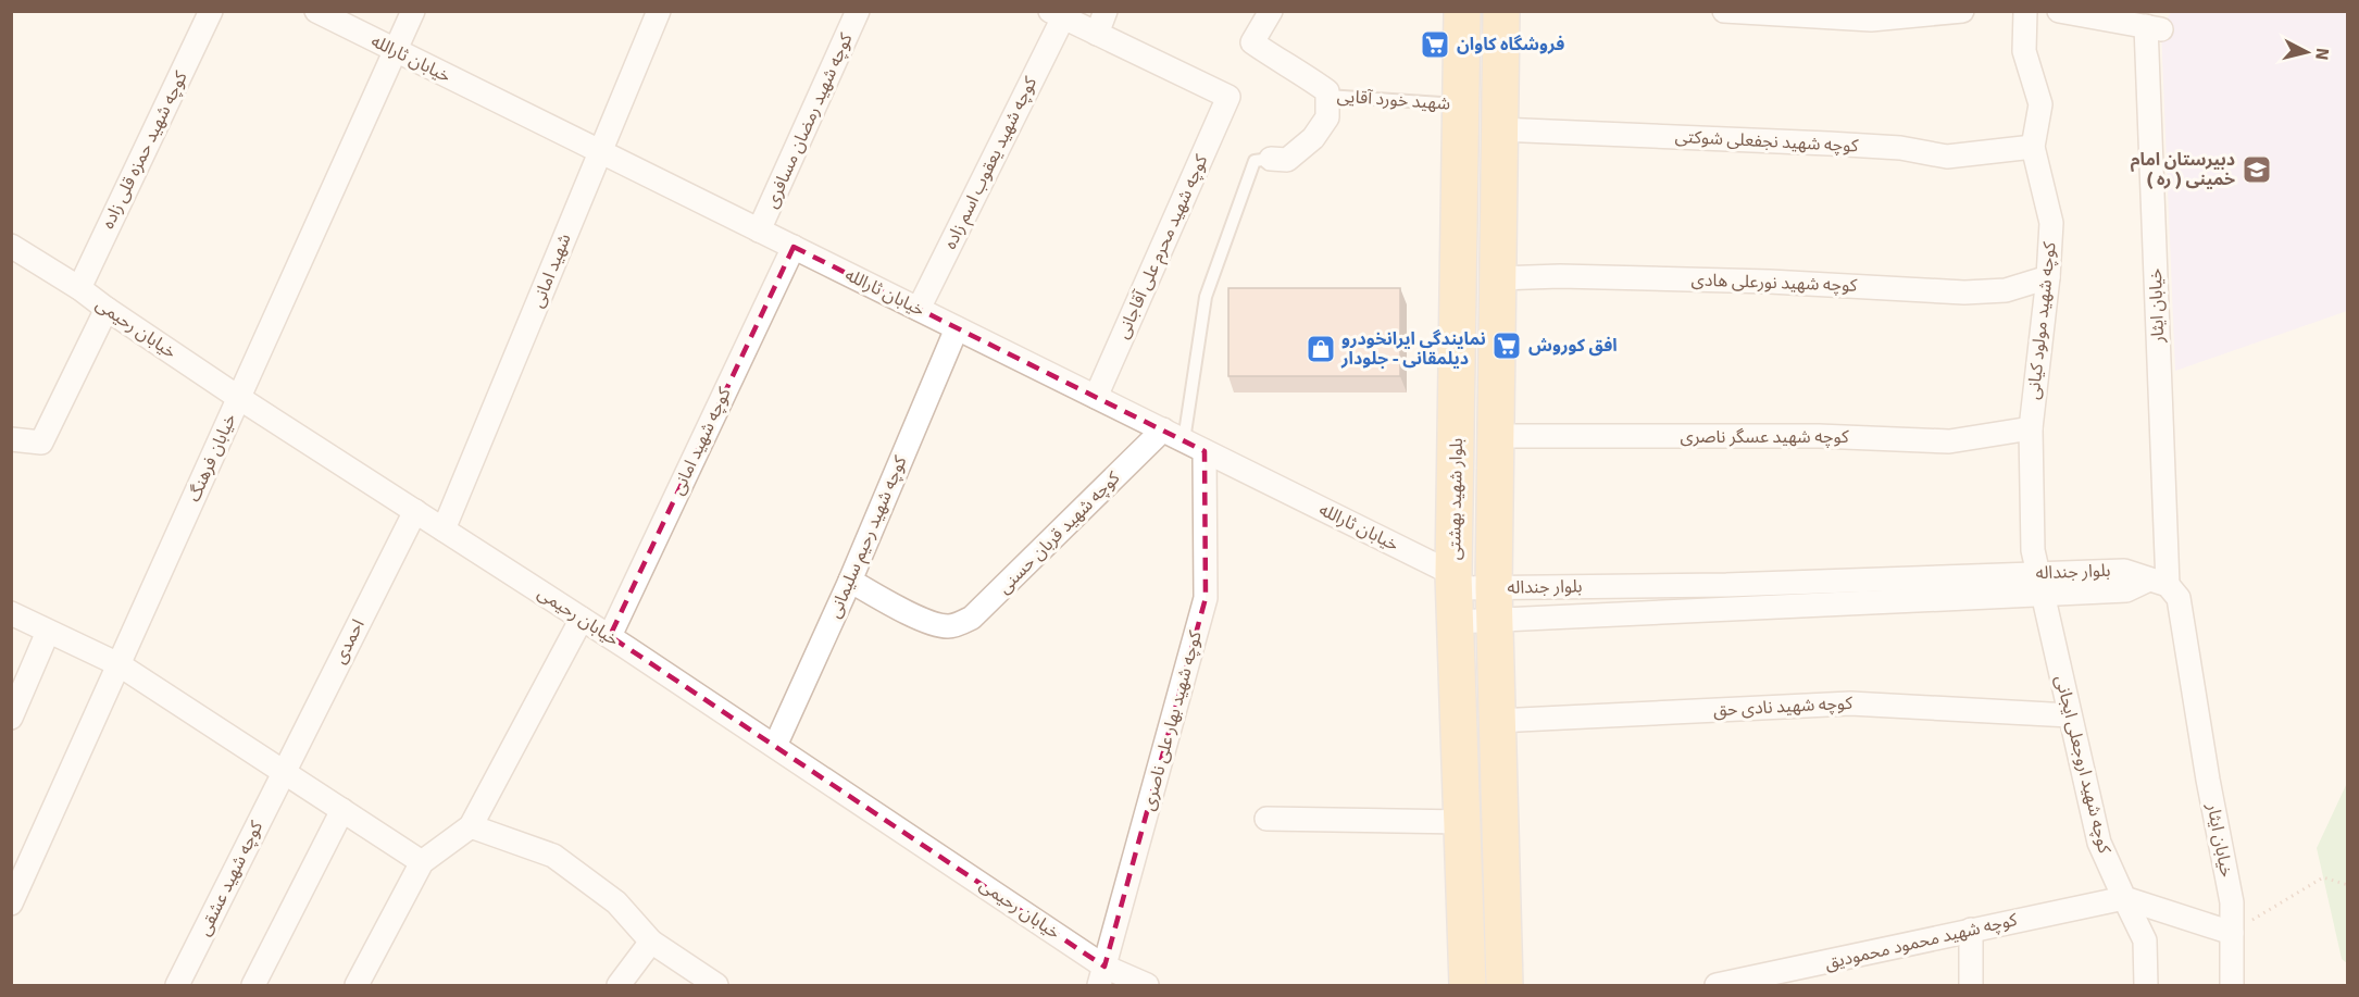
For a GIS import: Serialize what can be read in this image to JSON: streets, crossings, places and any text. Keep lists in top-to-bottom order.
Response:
{
  "streets": {
    "main road": ["بلوار شهید بهشتی"],
    "street": [
      "خیابان ثارالله",
      "کوچه شهید رمضان مسافری",
      "کوچه شهید نجفعلی شوکتی",
      "کوچه شهید حمزه قلی زاده",
      "کوچه شهید یعقوب اسم زاده",
      "کوچه شهید محرم علی آقاجانی",
      "شهید امانی",
      "کوچه شهید نورعلی هادی",
      "خیابان ایثار",
      "کوچه شهید مولود کیانی",
      "خیابان رحیمی",
      "کوچه شهید عسگر ناصری",
      "کوچه شهید امانی",
      "خیابان فرهنگ",
      "کوچه شهید قربان حسنی",
      "کوچه شهید رحیم سلیمانی",
      "بلوار جنداله",
      "احمدی",
      "کوچه شهید نادی حق",
      "کوچه شهید بهار علی ناصری",
      "کوچه شهید اروجعلی ایجانی",
      "کوچه شهید عشقی",
      "کوچه شهید محمود محمودیق"
    ],
    "lane": ["شهید خورد آقایی"]
  },
  "crossings": [
    ["خیابان ثارالله", "کوچه شهید رمضان مسافری"],
    ["خیابان ثارالله", "کوچه شهید یعقوب اسم زاده"],
    ["خیابان ثارالله", "کوچه شهید محرم علی آقاجانی"],
    ["خیابان ثارالله", "شهید امانی"],
    ["خیابان ثارالله", "کوچه شهید امانی"],
    ["خیابان ثارالله", "خیابان فرهنگ"],
    ["خیابان ثارالله", "بلوار شهید بهشتی"],
    ["خیابان ثارالله", "کوچه شهید قربان حسنی"],
    ["خیابان ثارالله", "کوچه شهید رحیم سلیمانی"],
    ["خیابان ثارالله", "بلوار جنداله"],
    ["خیابان ثارالله", "کوچه شهید بهار علی ناصری"],
    ["شهید خورد آقایی", "بلوار شهید بهشتی"],
    ["کوچه شهید نجفعلی شوکتی", "کوچه شهید مولود کیانی"],
    ["کوچه شهید حمزه قلی زاده", "خیابان رحیمی"],
    ["شهید امانی", "خیابان رحیمی"],
    ["کوچه شهید نورعلی هادی", "کوچه شهید مولود کیانی"],
    ["خیابان ایثار", "بلوار جنداله"],
    ["کوچه شهید مولود کیانی", "کوچه شهید عسگر ناصری"],
    ["کوچه شهید مولود کیانی", "بلوار جنداله"],
    ["کوچه شهید مولود کیانی", "کوچه شهید اروجعلی ایجانی"],
    ["خیابان رحیمی", "کوچه شهید امانی"],
    ["خیابان رحیمی", "خیابان فرهنگ"],
    ["خیابان رحیمی", "کوچه شهید رحیم سلیمانی"],
    ["خیابان رحیمی", "احمدی"],
    ["خیابان رحیمی", "کوچه شهید بهار علی ناصری"],
    ["بلوار شهید بهشتی", "بلوار جنداله"],
    ["کوچه شهید قربان حسنی", "کوچه شهید رحیم سلیمانی"],
    ["بلوار جنداله", "کوچه شهید اروجعلی ایجانی"],
    ["احمدی", "کوچه شهید عشقی"],
    ["کوچه شهید نادی حق", "کوچه شهید اروجعلی ایجانی"],
    ["کوچه شهید اروجعلی ایجانی", "کوچه شهید محمود محمودیق"]
  ],
  "places": {
    "supermarket": ["فروشگاه کاوان", "افق کوروش"],
    "school or university": ["دبیرستان امام خمینی ( ره )"],
    "shop": ["نمایندگی ایرانخودرو دیلمقانی - جلودار"]
  },
  "north": "right"
}
